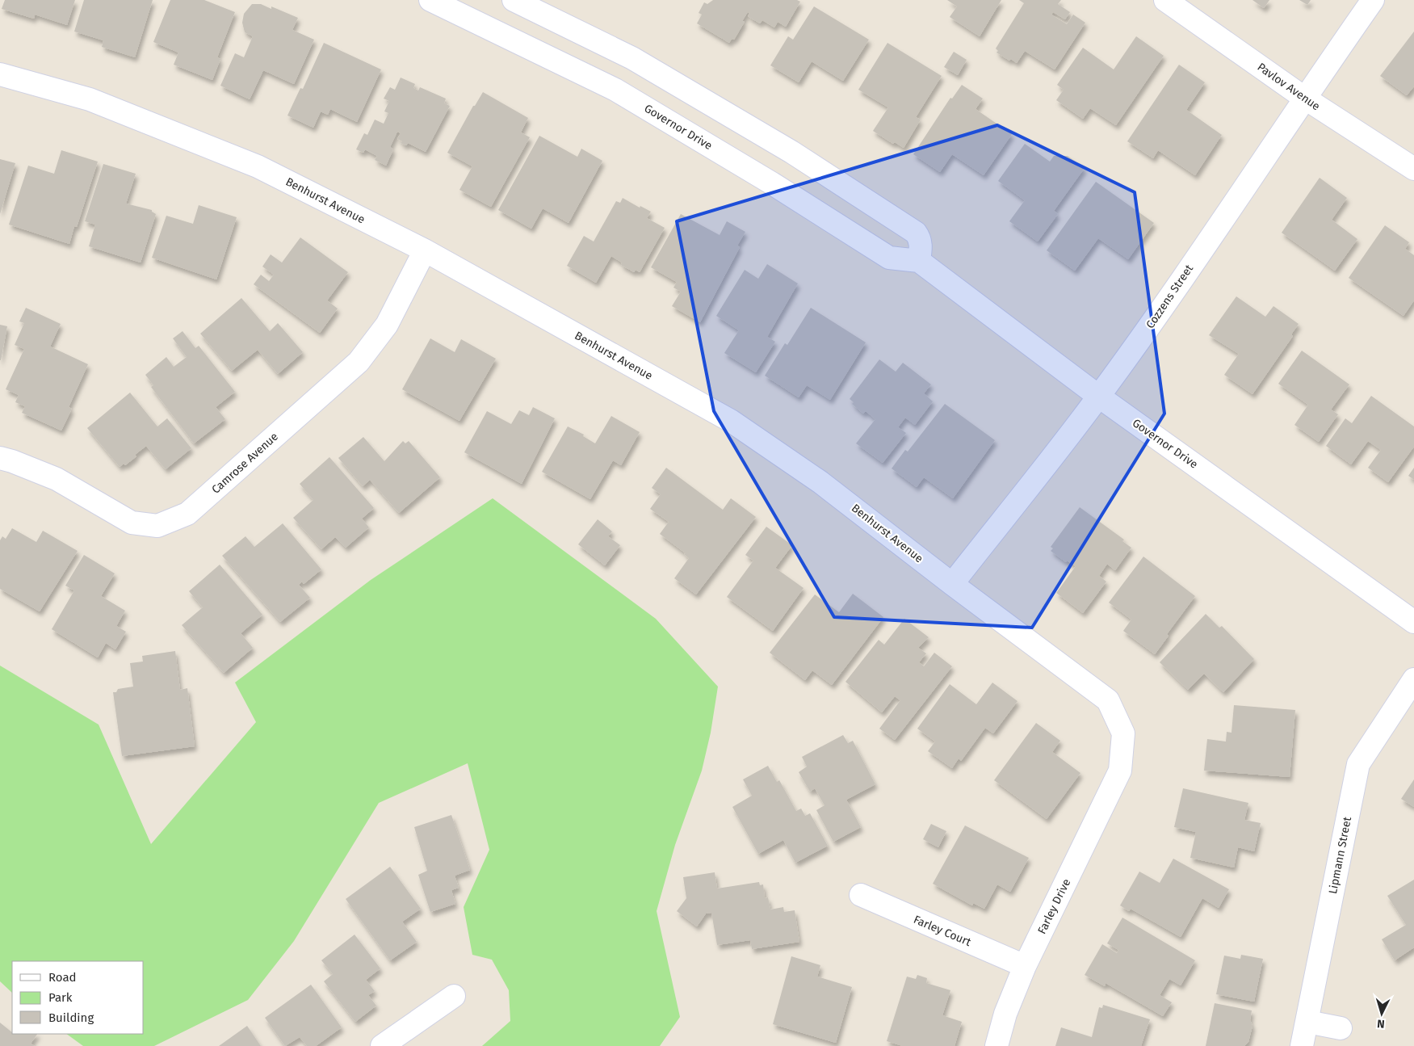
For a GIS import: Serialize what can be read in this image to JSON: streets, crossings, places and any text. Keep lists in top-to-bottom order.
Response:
{
  "streets": {
    "street": [
      "Pavlov Avenue",
      "Governor Drive",
      "Benhurst Avenue",
      "Cozzens Street",
      "Camrose Avenue",
      "Lipmann Street",
      "Farley Drive",
      "Farley Court"
    ]
  },
  "crossings": [
    ["Pavlov Avenue", "Cozzens Street"],
    ["Governor Drive", "Cozzens Street"],
    ["Benhurst Avenue", "Cozzens Street"],
    ["Benhurst Avenue", "Camrose Avenue"],
    ["Benhurst Avenue", "Farley Drive"],
    ["Farley Drive", "Farley Court"]
  ],
  "legend": ["Road", "Park", "Building"],
  "north": "bottom"
}
